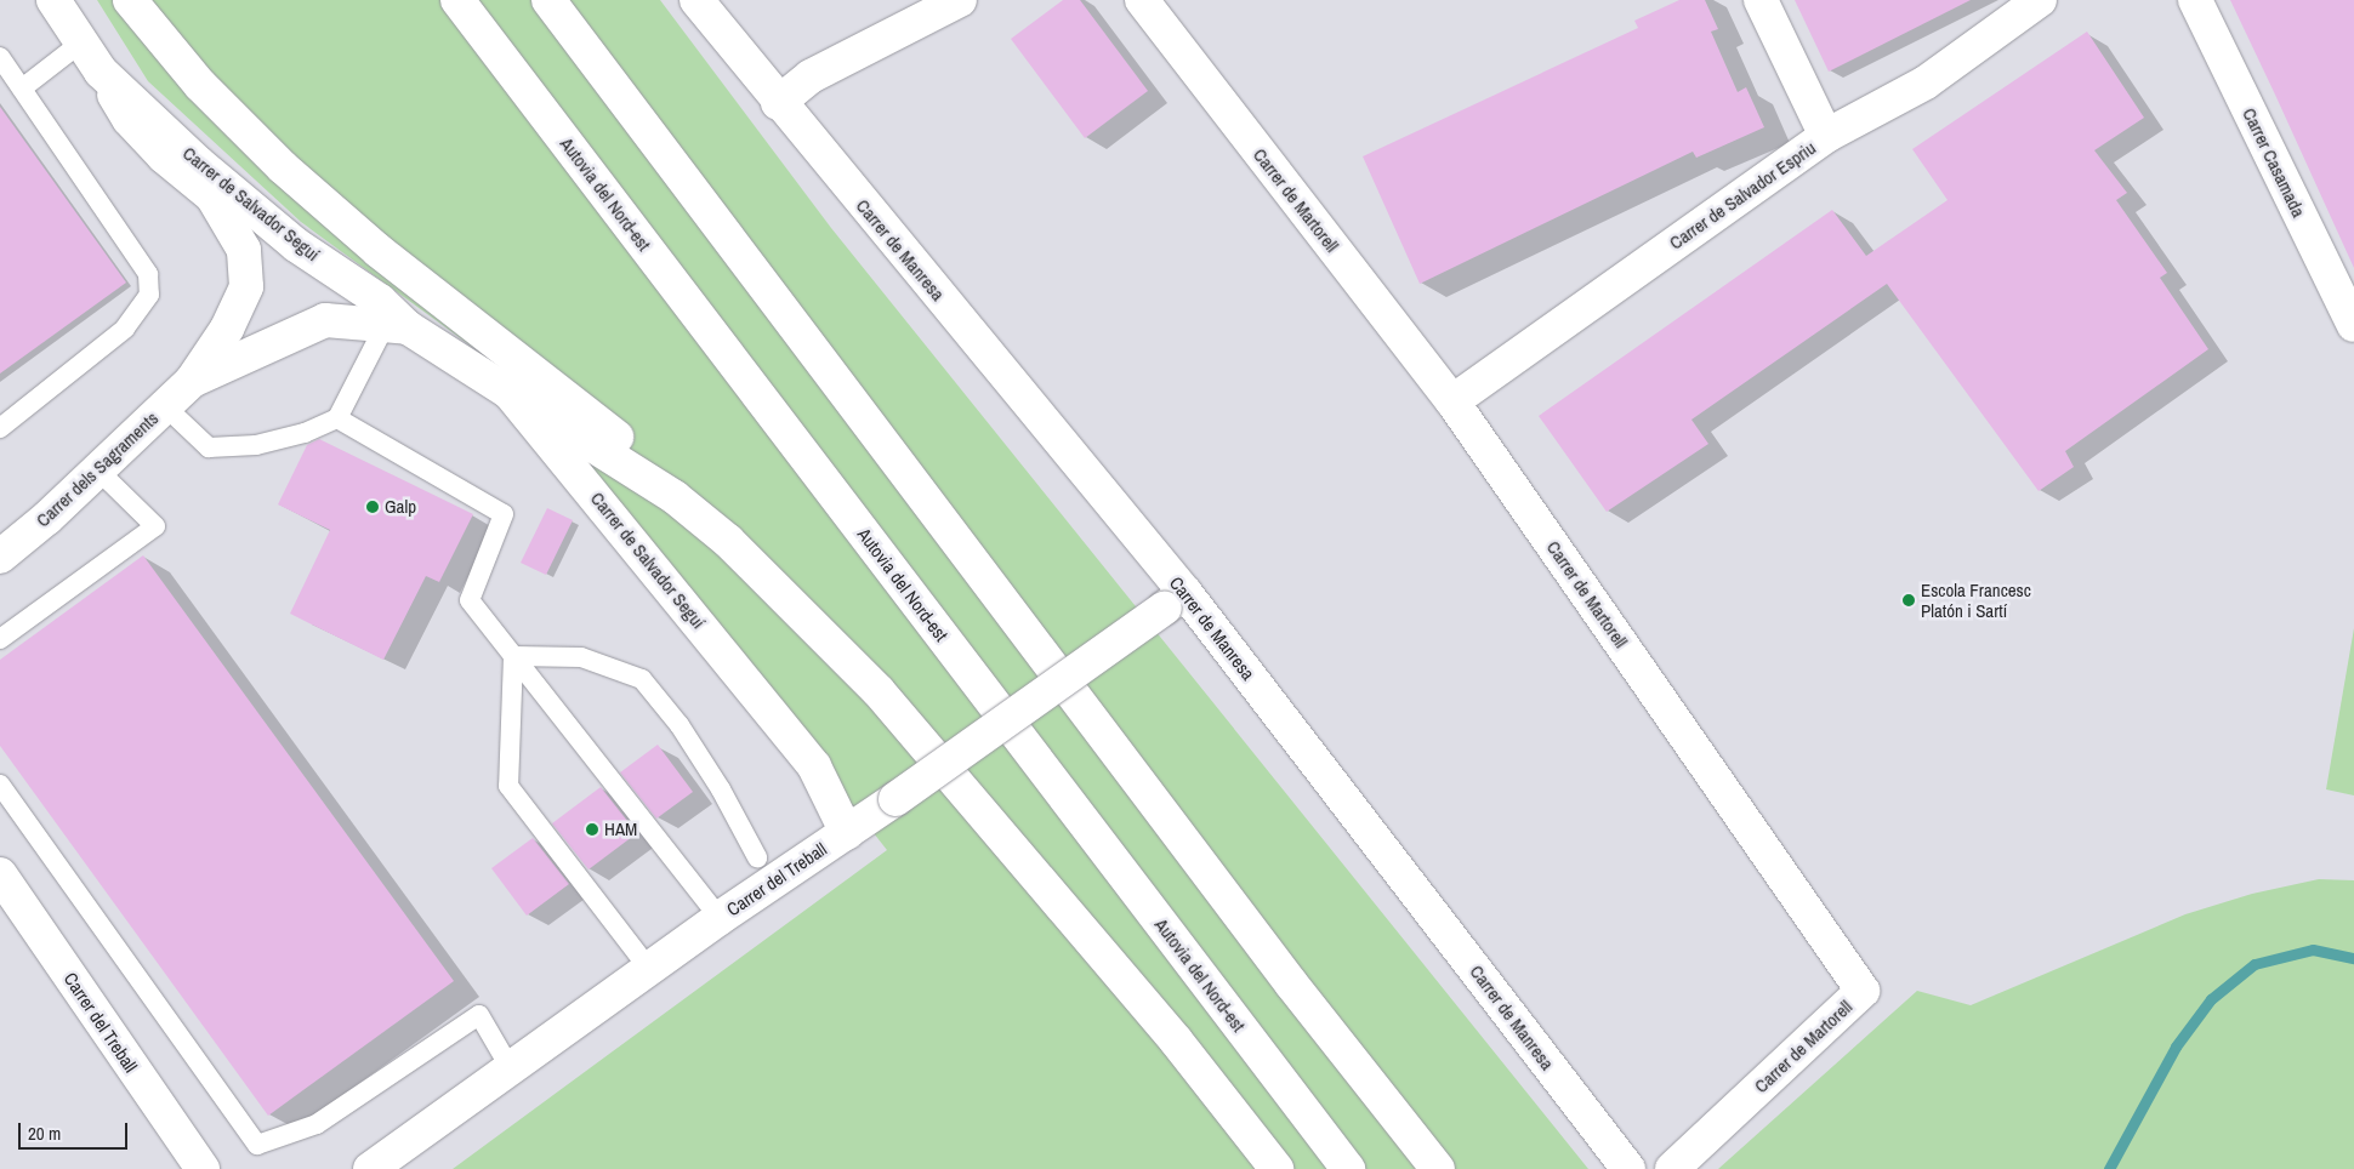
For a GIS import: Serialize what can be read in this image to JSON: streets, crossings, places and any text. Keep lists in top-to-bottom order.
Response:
{
  "streets": {
    "main road": [
      "Carrer Casamada",
      "Autovia del Nord-est",
      "Carrer de Salvador Espriu",
      "Carrer de Martorell",
      "Carrer de Salvador Seguí",
      "Carrer de Manresa",
      "Carrer dels Sagraments",
      "Carrer del Treball"
    ]
  },
  "crossings": [
    ["Carrer de Salvador Espriu", "Carrer de Martorell"],
    ["Carrer de Salvador Seguí", "Carrer dels Sagraments"],
    ["Carrer de Salvador Seguí", "Carrer del Treball"],
    ["Carrer de Manresa", "Carrer del Treball"]
  ],
  "places": ["Galp", "Escola Francesc Platón i Sartí", "HAM"],
  "scale_bar": "20 m"
}
